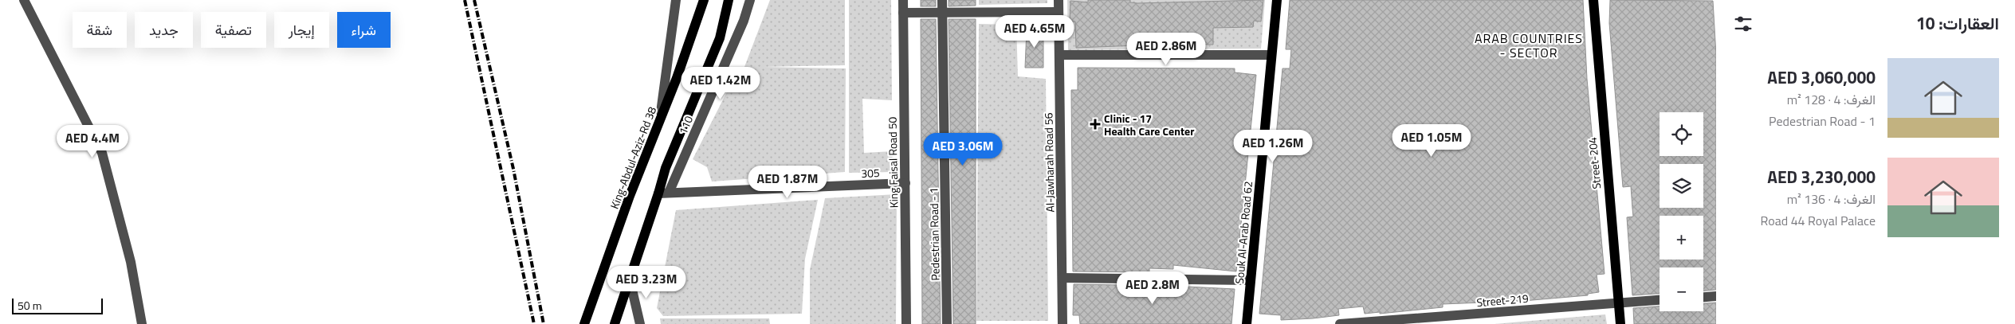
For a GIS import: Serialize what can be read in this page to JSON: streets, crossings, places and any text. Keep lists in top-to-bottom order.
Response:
{
  "streets": {
    "main road": ["King-Abdul-Aziz-Rd 38", "Street-204", "Souk Al-Arab Road 62"],
    "street": [
      "110",
      "King Faisal Road 50",
      "Al-Jawharah Road 56",
      "305",
      "Pedestrian Road - 1",
      "Street-219"
    ]
  },
  "crossings": [
    ["110", "305"],
    ["King Faisal Road 50", "305"],
    ["Street-204", "Street-219"]
  ],
  "districts": ["ARAB COUNTRIES - SECTOR"],
  "places": {
    "health": ["Clinic - 17 Health Care Center"]
  },
  "scale_bar": "50 m",
  "page": {
    "heading": "العقارات: 10",
    "chip": [
      "شراء",
      "إيجار",
      "تصفية",
      "جديد",
      "شقة"
    ],
    "price": [
      "AED 4.65M",
      "AED 2.86M",
      "AED 1.42M",
      "AED 1.05M",
      "AED 4.4M",
      "AED 1.26M",
      "AED 3.06M",
      "AED 1.87M",
      "AED 3.23M",
      "AED 2.8M"
    ],
    "list": [
      {
        "name": "AED 3,060,000",
        "note": "الغرف: 4 · 128 m² · Pedestrian Road - 1"
      },
      {
        "name": "AED 3,230,000",
        "note": "الغرف: 4 · 136 m² · Road 44 Royal Palace"
      }
    ],
    "map_buttons": ["+", "−"],
    "scale": "50 m"
  }
}
